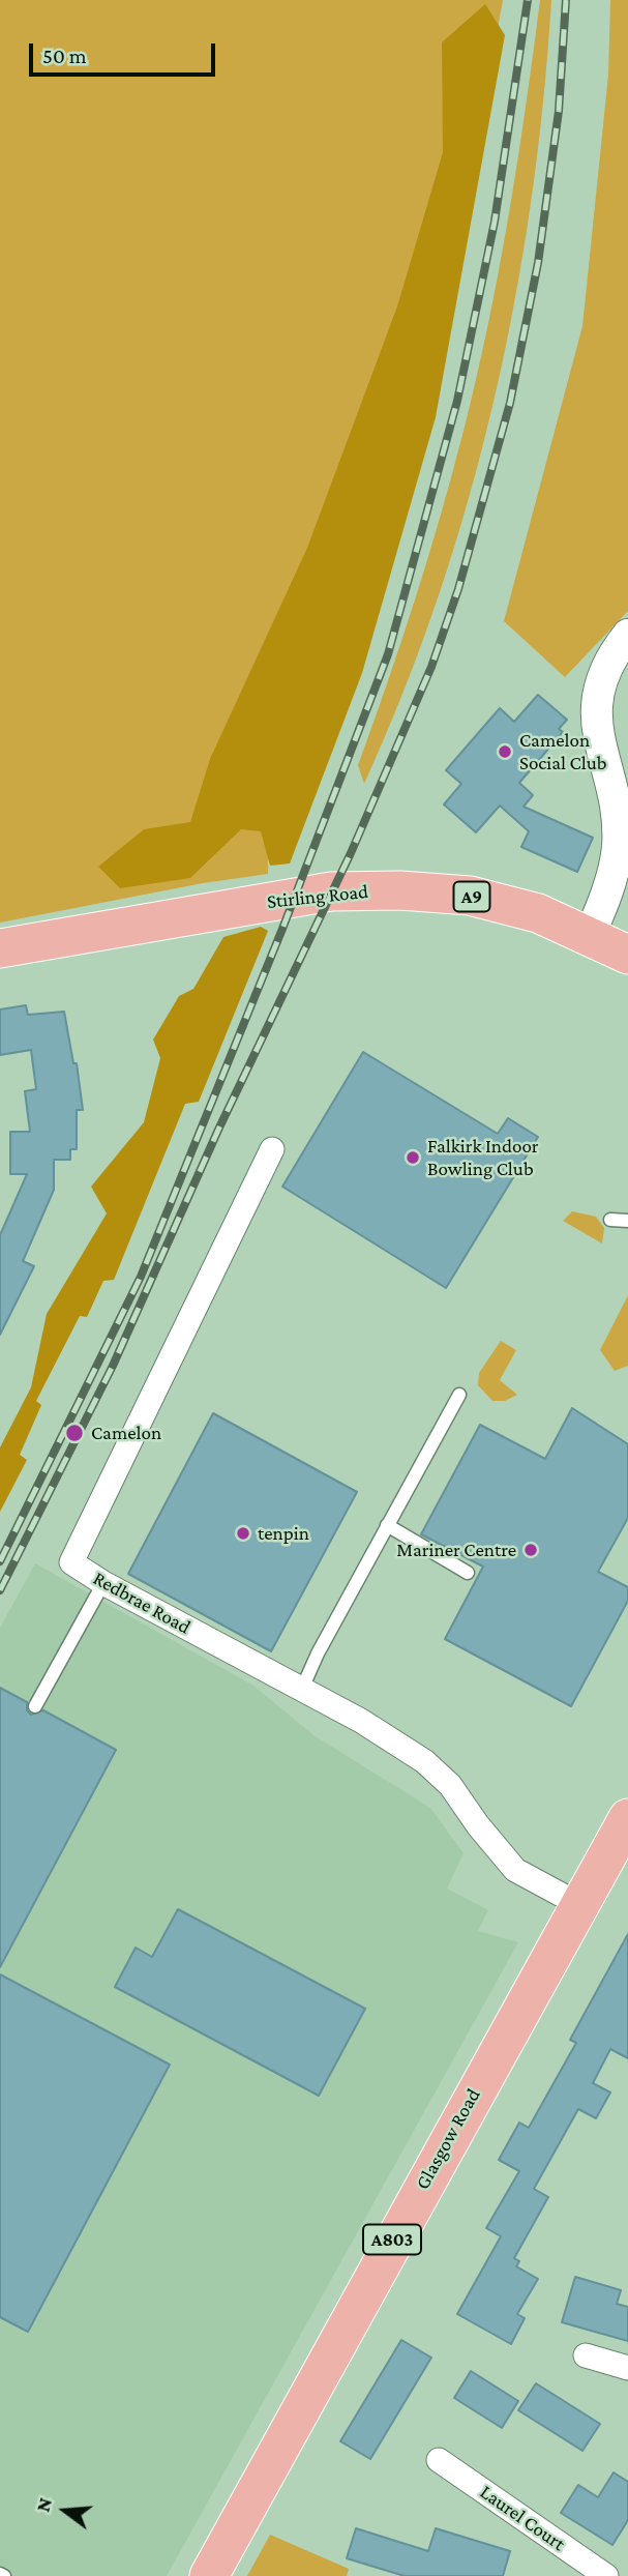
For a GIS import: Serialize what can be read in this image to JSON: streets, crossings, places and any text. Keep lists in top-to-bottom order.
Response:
{
  "streets": {
    "main road": [
      "Stirling Road",
      "A9",
      "Glasgow Road",
      "A803"
    ],
    "street": ["Redbrae Road", "Laurel Court"]
  },
  "crossings": [
    ["Redbrae Road", "Glasgow Road"]
  ],
  "places": [
    "Camelon Social Club",
    "Falkirk Indoor Bowling Club",
    "Camelon",
    "tenpin",
    "Mariner Centre"
  ],
  "scale_bar": "50 m",
  "north": "left"
}
